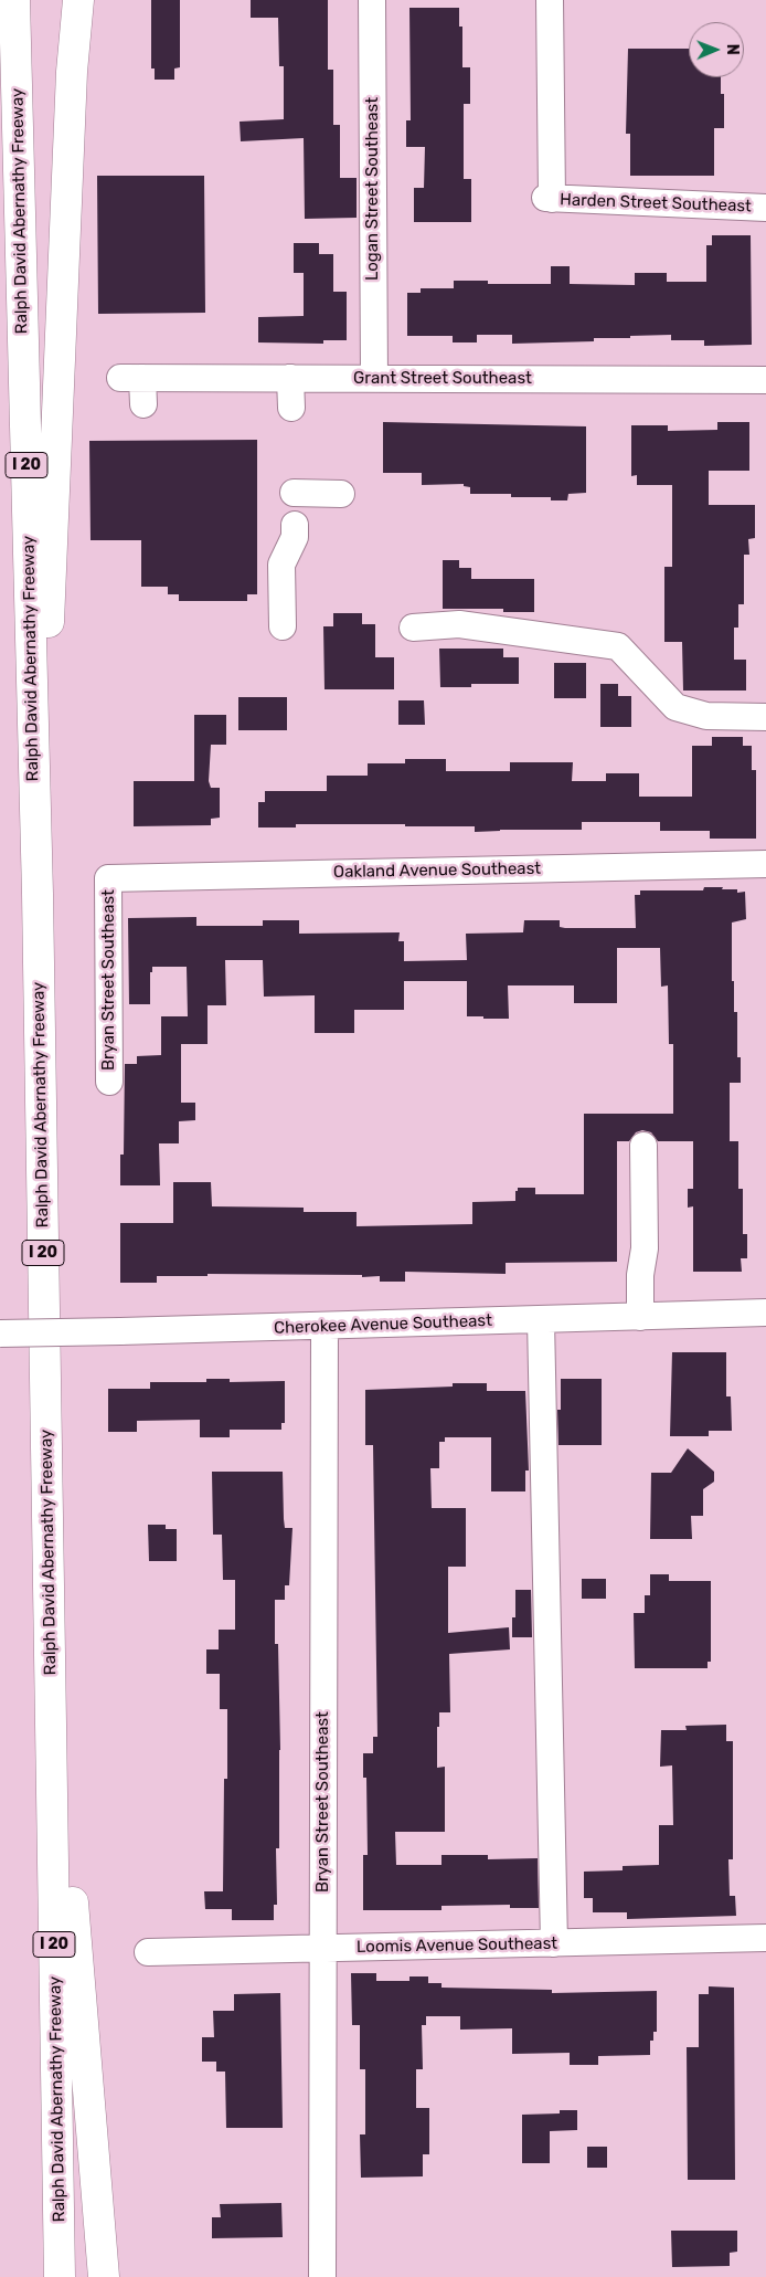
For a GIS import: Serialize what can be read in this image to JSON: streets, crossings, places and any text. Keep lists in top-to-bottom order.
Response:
{
  "streets": {
    "highway": ["Ralph David Abernathy Freeway", "I 20"],
    "street": [
      "Logan Street Southeast",
      "Harden Street Southeast",
      "Grant Street Southeast",
      "Oakland Avenue Southeast",
      "Bryan Street Southeast",
      "Cherokee Avenue Southeast",
      "Loomis Avenue Southeast"
    ]
  },
  "crossings": [
    ["Logan Street Southeast", "Grant Street Southeast"],
    ["Oakland Avenue Southeast", "Bryan Street Southeast"],
    ["Bryan Street Southeast", "Cherokee Avenue Southeast"],
    ["Bryan Street Southeast", "Loomis Avenue Southeast"]
  ],
  "north": "right"
}
